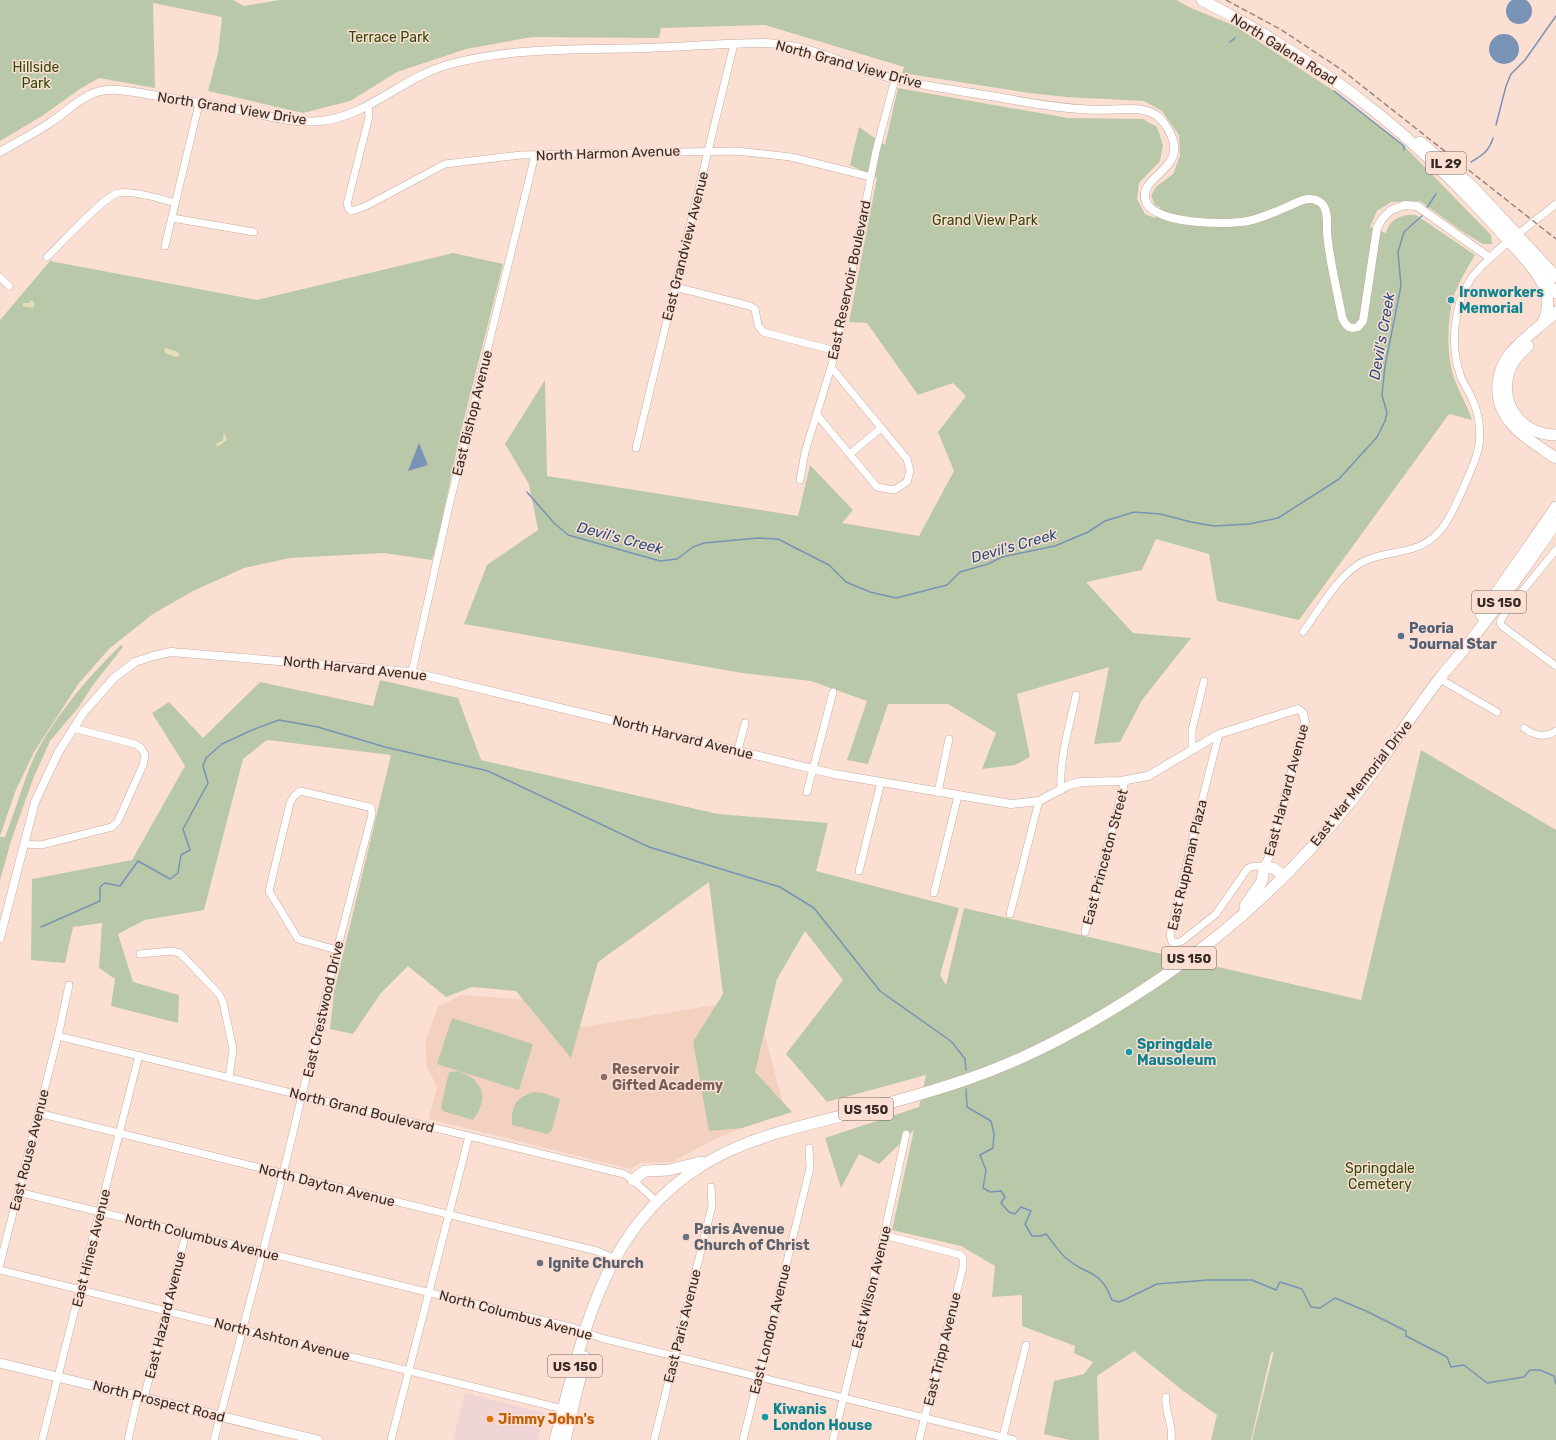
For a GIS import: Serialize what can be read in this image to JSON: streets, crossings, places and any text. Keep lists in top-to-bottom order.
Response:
{
  "streets": {
    "main road": [
      "North Galena Road",
      "IL 29",
      "US 150",
      "East War Memorial Drive",
      "North Prospect Road"
    ],
    "street": [
      "North Grand View Drive",
      "North Harmon Avenue",
      "East Grandview Avenue",
      "East Reservoir Boulevard",
      "East Bishop Avenue",
      "North Harvard Avenue",
      "East Harvard Avenue",
      "East Princeton Street",
      "East Ruppman Plaza",
      "East Crestwood Drive",
      "North Grand Boulevard",
      "East Rouse Avenue",
      "North Dayton Avenue",
      "North Columbus Avenue",
      "East Hines Avenue",
      "East Wilson Avenue",
      "East Hazard Avenue",
      "East Paris Avenue",
      "East London Avenue",
      "North Ashton Avenue",
      "East Tripp Avenue"
    ]
  },
  "crossings": [
    ["North Galena Road", "IL 29"],
    ["North Grand View Drive", "North Harmon Avenue"],
    ["North Grand View Drive", "East Grandview Avenue"],
    ["North Grand View Drive", "East Reservoir Boulevard"],
    ["North Harmon Avenue", "East Grandview Avenue"],
    ["North Harmon Avenue", "East Reservoir Boulevard"],
    ["North Harmon Avenue", "East Bishop Avenue"],
    ["East Bishop Avenue", "North Harvard Avenue"],
    ["North Harvard Avenue", "East Harvard Avenue"],
    ["North Harvard Avenue", "East Princeton Street"],
    ["North Harvard Avenue", "East Ruppman Plaza"],
    ["East War Memorial Drive", "North Grand Boulevard"],
    ["East War Memorial Drive", "North Dayton Avenue"],
    ["East War Memorial Drive", "North Columbus Avenue"],
    ["East War Memorial Drive", "North Ashton Avenue"],
    ["East Crestwood Drive", "North Grand Boulevard"],
    ["East Crestwood Drive", "North Dayton Avenue"],
    ["East Crestwood Drive", "North Columbus Avenue"],
    ["East Crestwood Drive", "North Ashton Avenue"],
    ["East Crestwood Drive", "North Prospect Road"],
    ["North Grand Boulevard", "East Rouse Avenue"],
    ["North Grand Boulevard", "East Hines Avenue"],
    ["East Rouse Avenue", "North Dayton Avenue"],
    ["East Rouse Avenue", "North Columbus Avenue"],
    ["North Dayton Avenue", "East Hines Avenue"],
    ["North Columbus Avenue", "East Hines Avenue"],
    ["North Columbus Avenue", "East Wilson Avenue"],
    ["North Columbus Avenue", "East Hazard Avenue"],
    ["North Columbus Avenue", "East Paris Avenue"],
    ["North Columbus Avenue", "East London Avenue"],
    ["North Columbus Avenue", "East Tripp Avenue"],
    ["East Hines Avenue", "North Ashton Avenue"],
    ["East Hines Avenue", "North Prospect Road"],
    ["East Wilson Avenue", "East Tripp Avenue"],
    ["East Hazard Avenue", "North Ashton Avenue"],
    ["East Hazard Avenue", "North Prospect Road"]
  ],
  "water": ["Devil's Creek"],
  "parks": [
    "Terrace Park",
    "Hillside Park",
    "Grand View Park",
    "Springdale Cemetery"
  ],
  "places": [
    "Ironworkers Memorial",
    "Peoria Journal Star",
    "Springdale Mausoleum",
    "Reservoir Gifted Academy",
    "Paris Avenue Church of Christ",
    "Ignite Church",
    "Kiwanis London House",
    "Jimmy John's"
  ]
}
